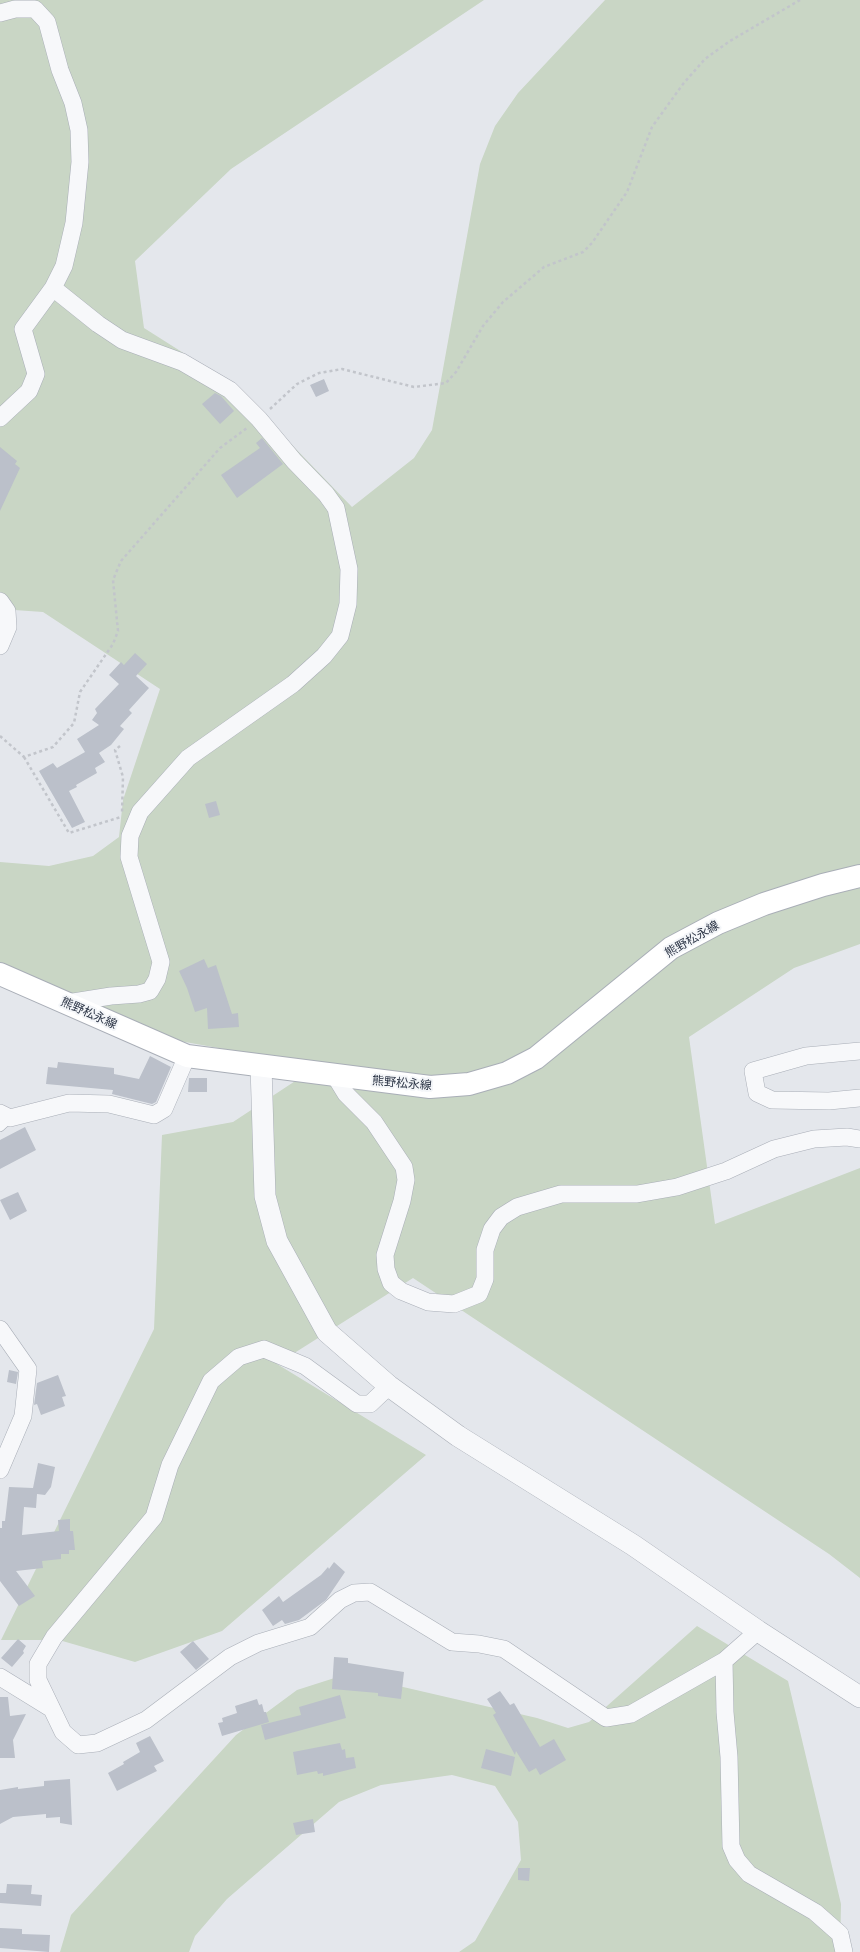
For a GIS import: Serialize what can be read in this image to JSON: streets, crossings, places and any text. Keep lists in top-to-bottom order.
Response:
{
  "streets": {
    "main road": ["熊野松永線"]
  }
}
